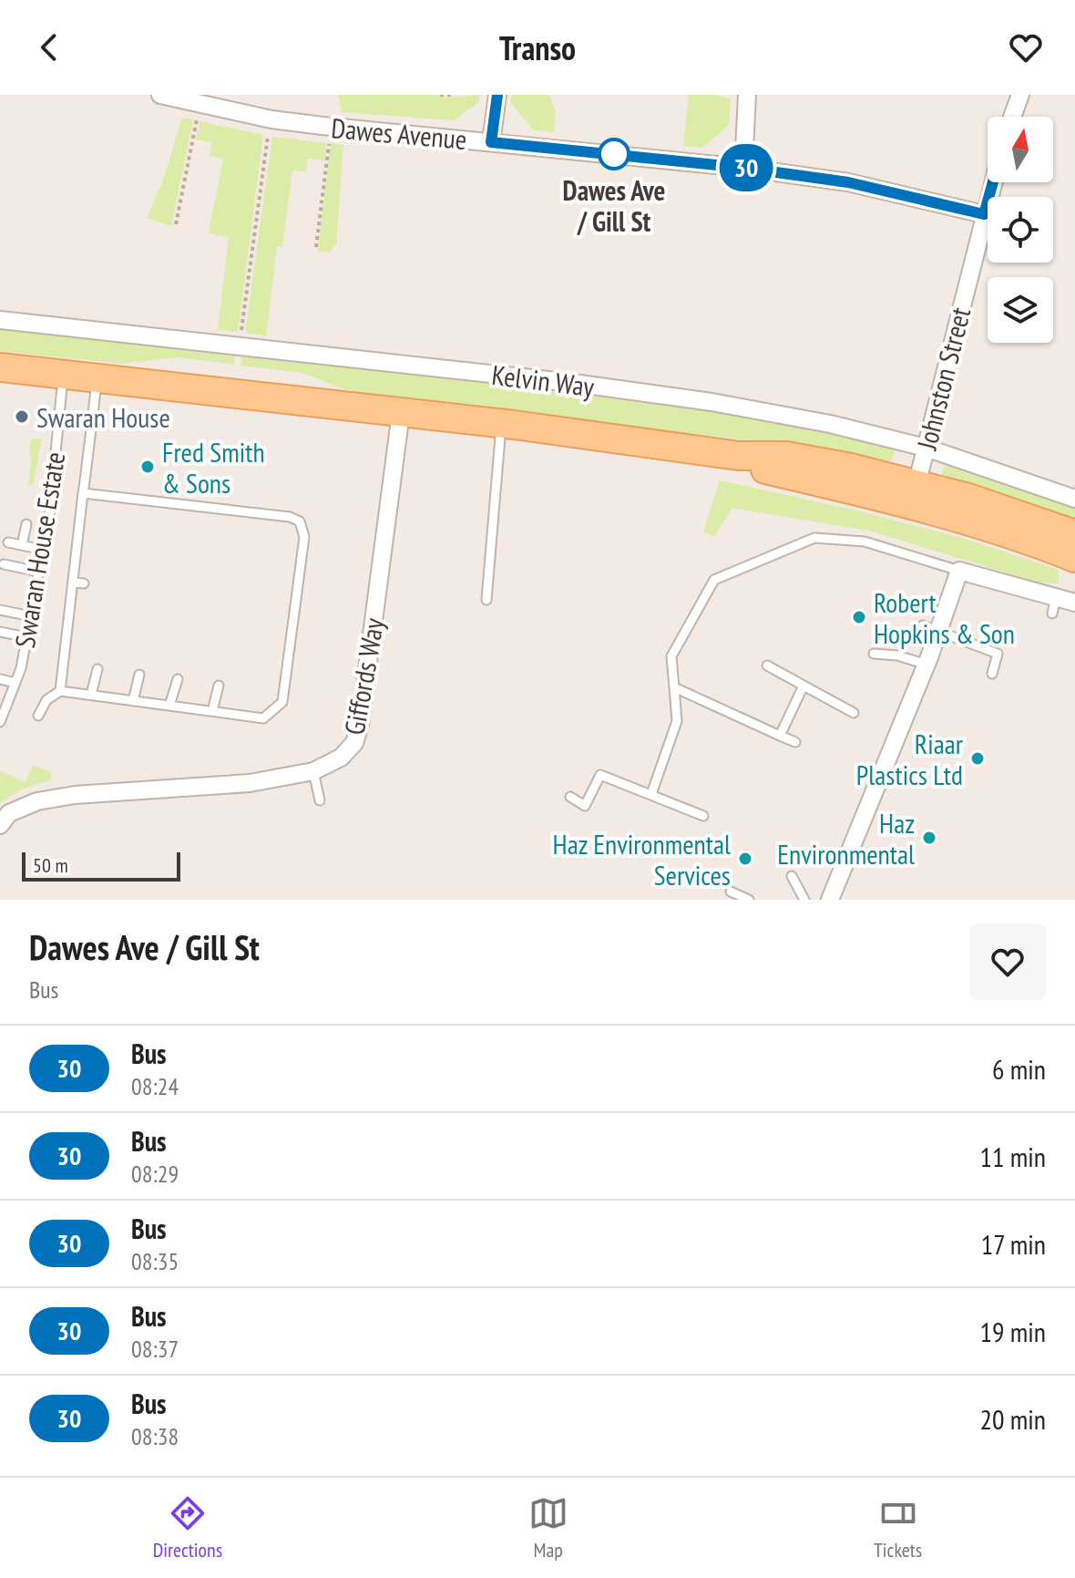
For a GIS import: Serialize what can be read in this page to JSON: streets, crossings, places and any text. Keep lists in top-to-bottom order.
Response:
{
  "streets": {
    "main road": ["Kelvin Way"],
    "street": ["Dawes Avenue", "Johnston Street", "Giffords Way"],
    "lane": ["Swaran House Estate"]
  },
  "crossings": [
    ["Dawes Avenue", "Johnston Street"],
    ["Johnston Street", "Kelvin Way"],
    ["Kelvin Way", "Swaran House Estate"],
    ["Kelvin Way", "Giffords Way"]
  ],
  "places": [
    "Dawes Ave / Gill St",
    "Swaran House",
    "Fred Smith & Sons",
    "Robert Hopkins & Son",
    "Riaar Plastics Ltd",
    "Haz Environmental",
    "Haz Environmental Services"
  ],
  "lines": ["bus line 30"],
  "scale_bar": "50 m",
  "north": "top",
  "page": {
    "header": "Transo",
    "on_map": "30",
    "scale": "50 m",
    "heading": ["Dawes Ave / Gill St", "Bus"],
    "list": [
      {
        "mark": "30",
        "name": "Bus",
        "note": "08:24",
        "value": "6 min"
      },
      {
        "mark": "30",
        "name": "Bus",
        "note": "08:29",
        "value": "11 min"
      },
      {
        "mark": "30",
        "name": "Bus",
        "note": "08:35",
        "value": "17 min"
      },
      {
        "mark": "30",
        "name": "Bus",
        "note": "08:37",
        "value": "19 min"
      },
      {
        "mark": "30",
        "name": "Bus",
        "note": "08:38",
        "value": "20 min"
      }
    ],
    "tabs": ["Directions", "Map", "Tickets"]
  }
}
